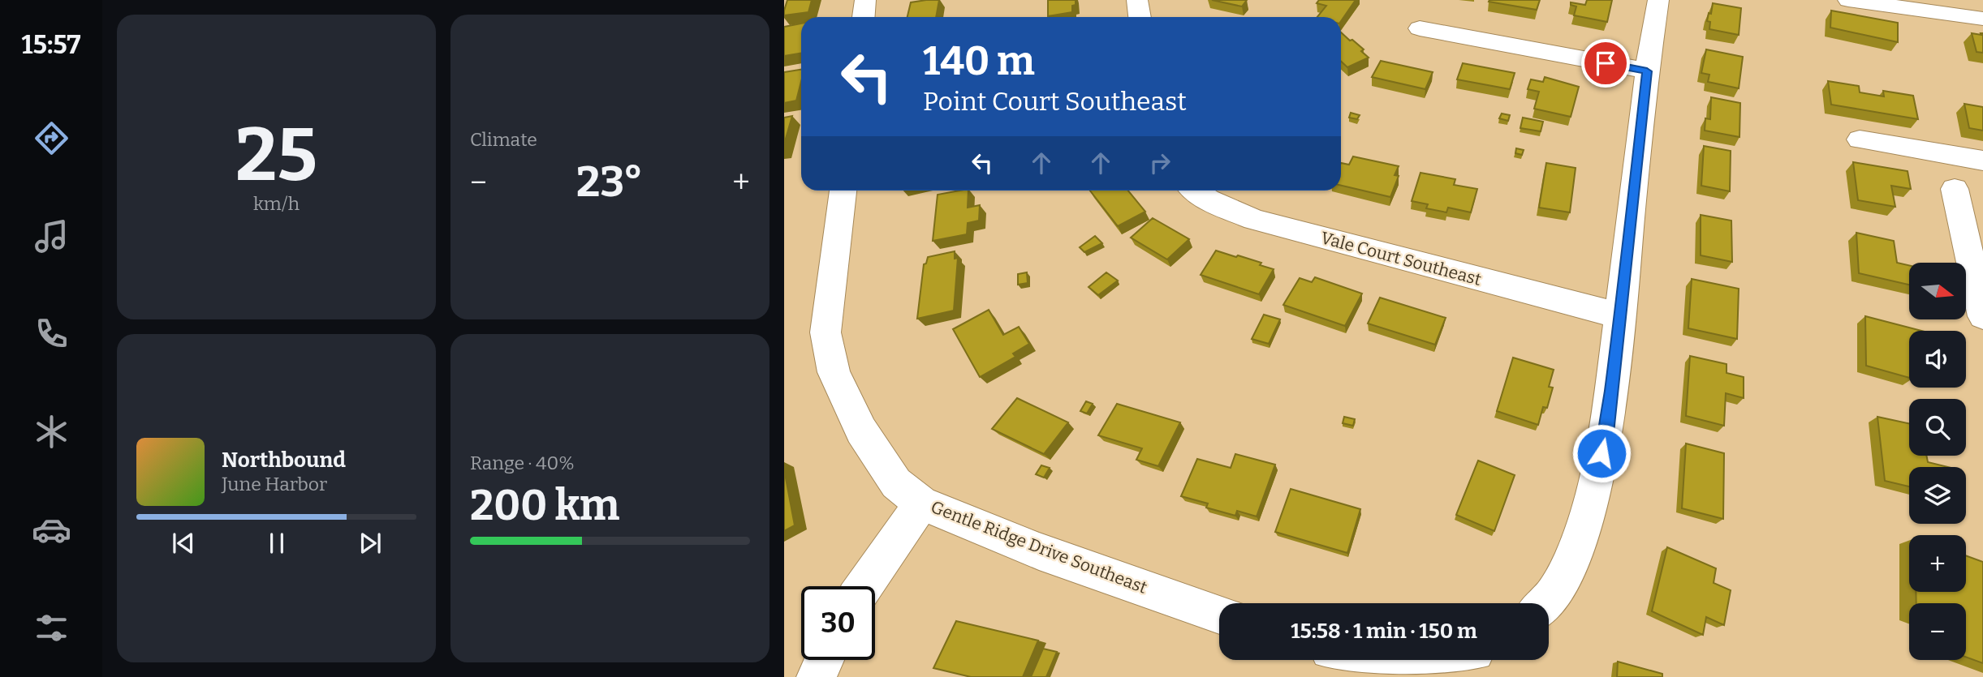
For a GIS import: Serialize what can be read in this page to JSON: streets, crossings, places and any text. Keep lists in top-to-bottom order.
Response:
{
  "streets": {
    "street": ["Vale Court Southeast", "Gentle Ridge Drive Southeast"]
  },
  "north": "right",
  "page": {
    "tabs": "15:57",
    "tile": [
      ["25", "km/h"],
      "Climate",
      ["Range · 40%", "200 km"]
    ],
    "turn": ["140 m", "Point Court Southeast"],
    "heat": ["−", "23°", "+"],
    "map_buttons": ["+", "−"],
    "song": ["Northbound", "June Harbor"],
    "limit": "30",
    "trip": "15:58 · 1 min · 150 m"
  }
}
